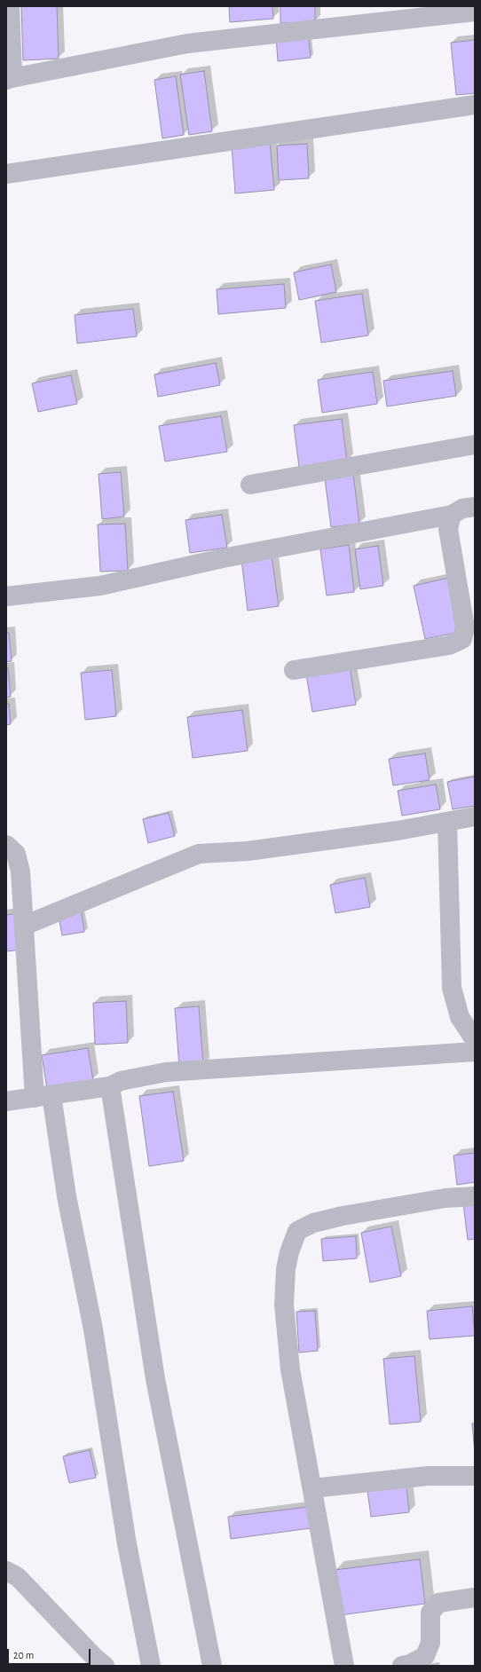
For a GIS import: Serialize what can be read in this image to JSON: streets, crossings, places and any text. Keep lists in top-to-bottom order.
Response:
{
  "scale_bar": "20 m"
}
